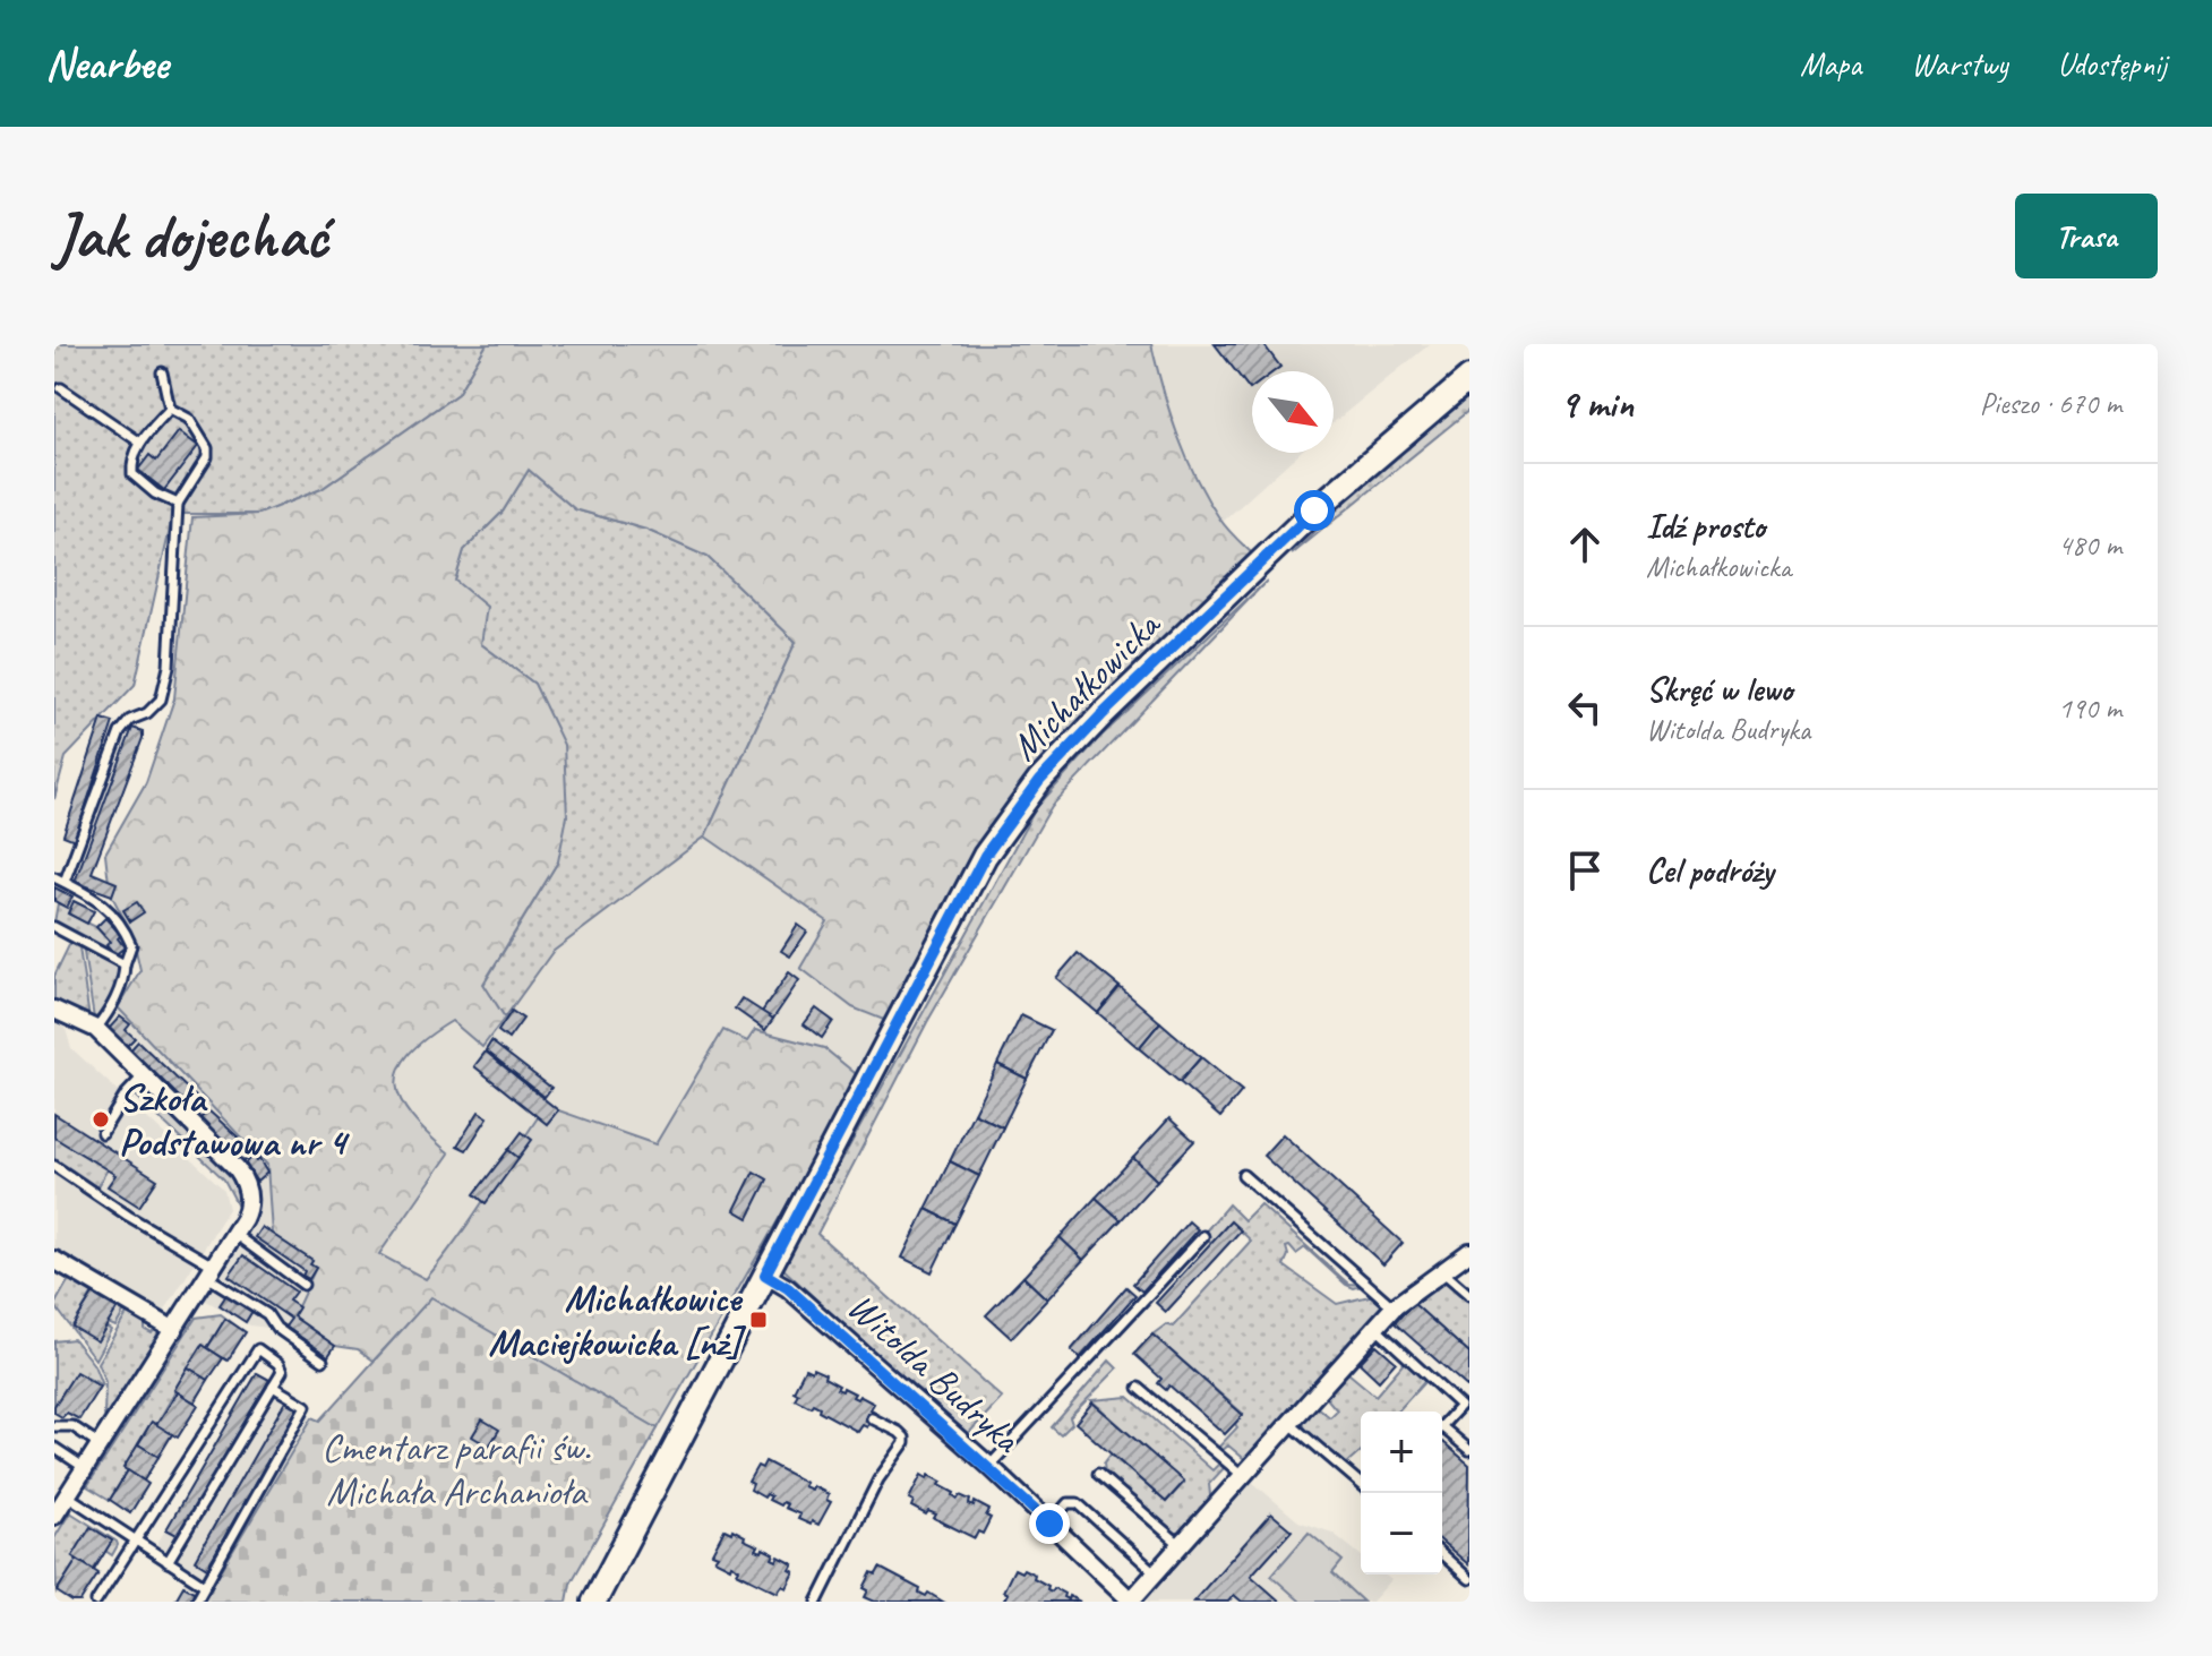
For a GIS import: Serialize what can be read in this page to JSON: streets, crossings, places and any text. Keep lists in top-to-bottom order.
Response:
{
  "streets": {
    "street": ["Michałkowicka", "Witolda Budryka"]
  },
  "crossings": [
    ["Michałkowicka", "Witolda Budryka"]
  ],
  "parks": ["Cmentarz parafii św. Michała Archanioła"],
  "places": {
    "other": ["Szkoła Podstawowa nr 4"],
    "transit": ["Michałkowice Maciejkowicka [nż]"]
  },
  "north": "bottom right",
  "page": {
    "header": "Nearbee",
    "nav": ["Mapa", "Warstwy", "Udostępnij"],
    "buttons": "Trasa",
    "title": "Jak dojechać",
    "heading": ["9 min", "Pieszo · 670 m"],
    "list": [
      ["Idź prosto", "Michałkowicka", "480 m"],
      ["Skręć w lewo", "Witolda Budryka", "190 m"],
      "Cel podróży"
    ],
    "map_buttons": ["+", "−"]
  }
}
